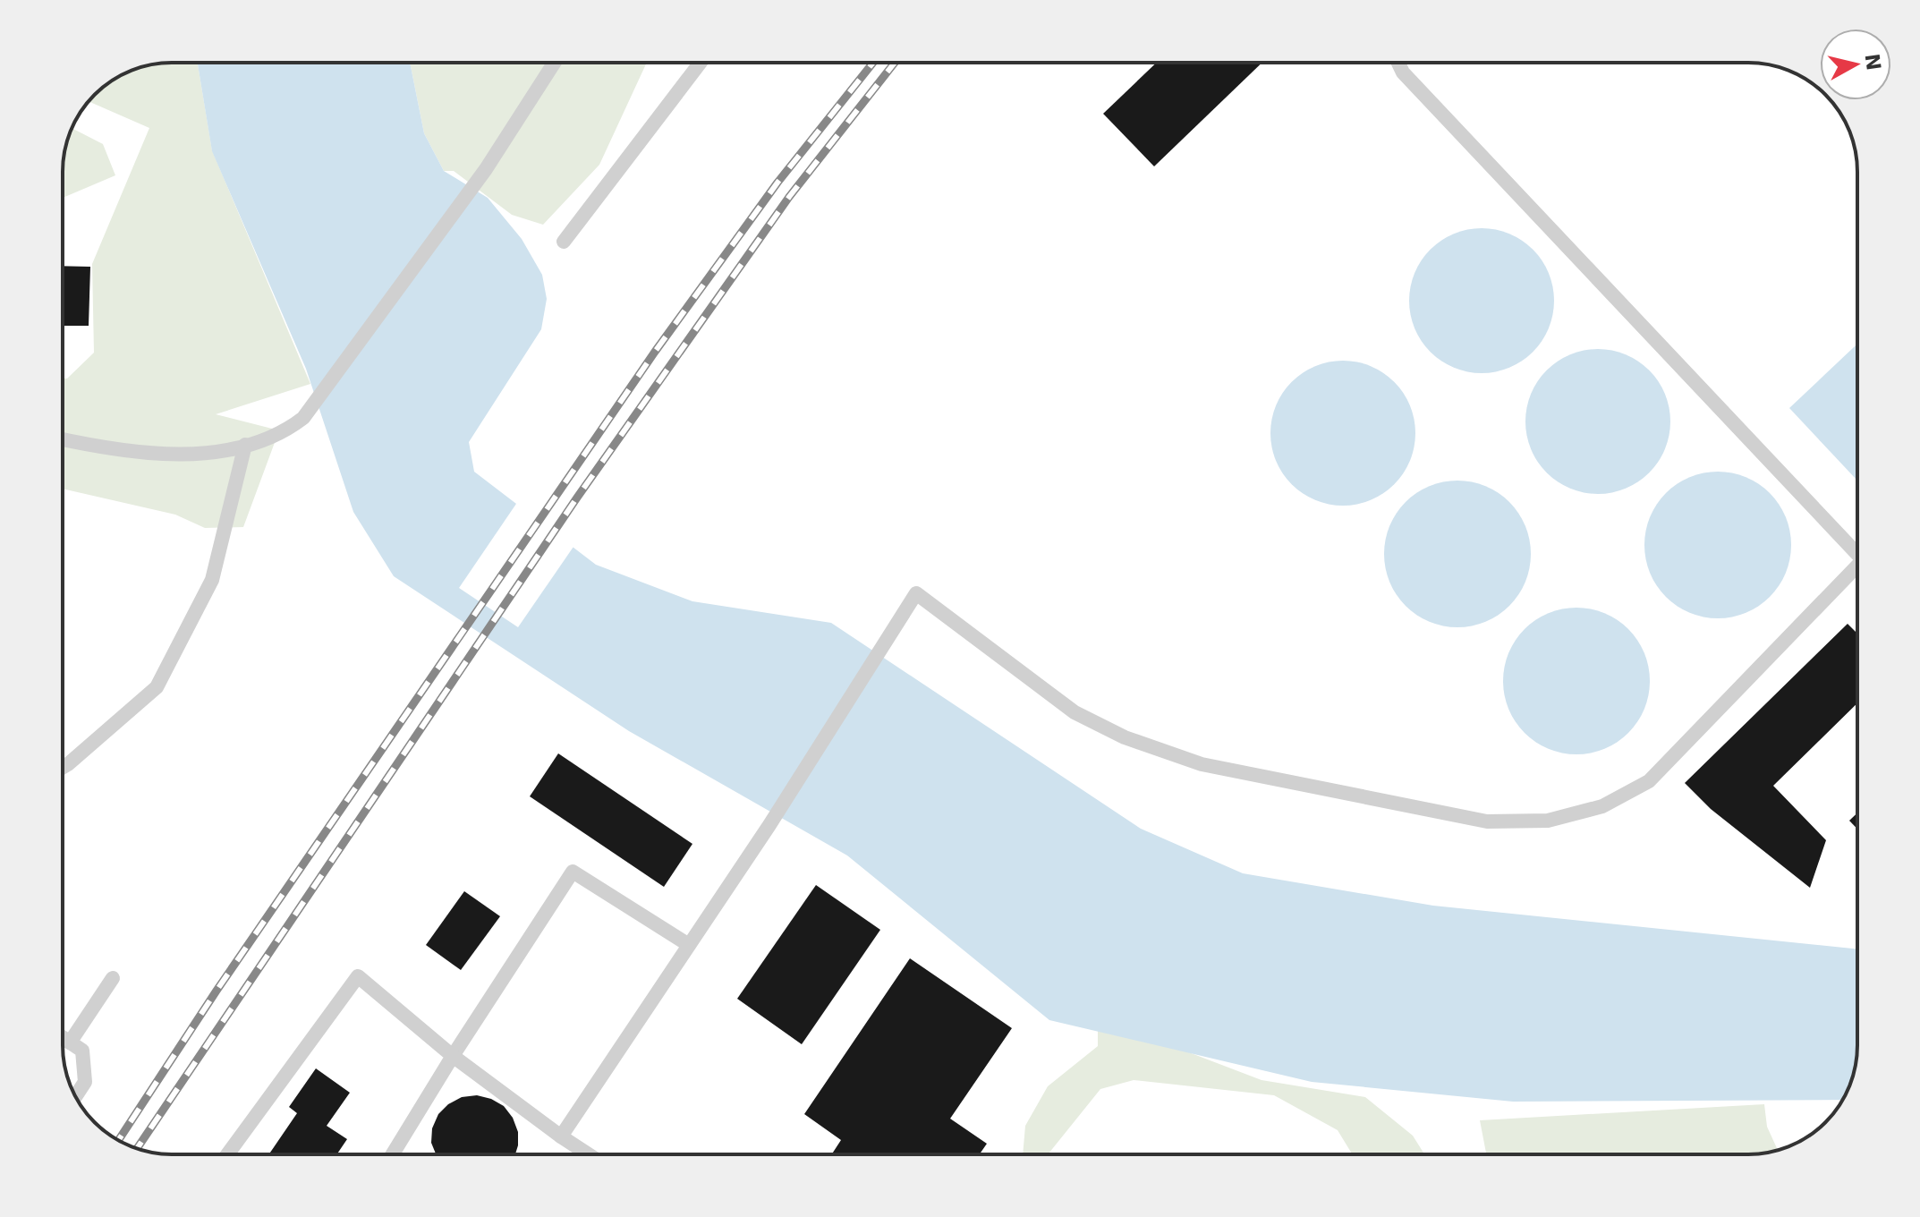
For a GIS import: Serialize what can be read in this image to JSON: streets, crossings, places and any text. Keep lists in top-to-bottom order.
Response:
{
  "north": "right"
}
